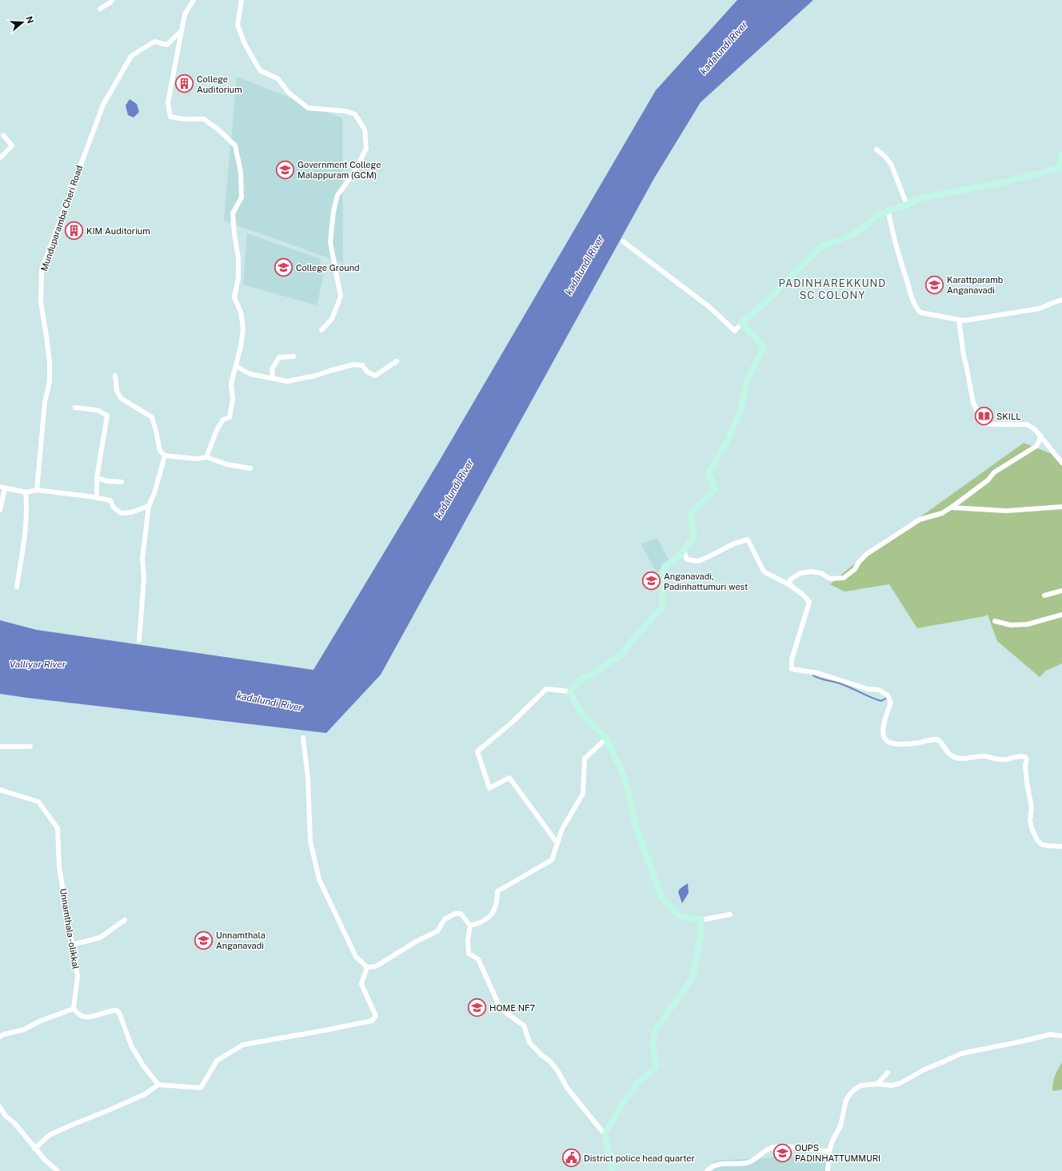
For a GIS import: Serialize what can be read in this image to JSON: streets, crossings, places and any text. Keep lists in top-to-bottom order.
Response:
{
  "streets": {
    "street": ["Munduparamba Cheri Road", "Unnamthala - olikkal"]
  },
  "districts": ["PADINHAREKKUND SC COLONY"],
  "water": ["kadalundi River", "Valliyar River"],
  "places": {
    "building": ["College Auditorium", "KIM Auditorium"],
    "school or university": [
      "Government College Malappuram (GCM)",
      "College Ground",
      "Karattparamb Anganavadi",
      "Anganavadi, Padinhattumuri west",
      "Unnamthala Anganavadi",
      "HOME NF7",
      "OUPS PADINHATTUMMURI"
    ],
    "library": ["SKILL"],
    "public building": ["District police head quarter"]
  },
  "north": "right"
}
